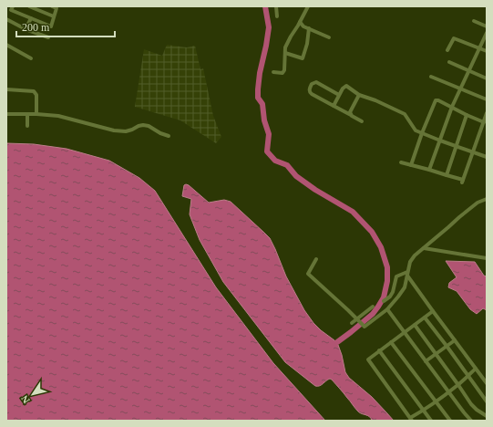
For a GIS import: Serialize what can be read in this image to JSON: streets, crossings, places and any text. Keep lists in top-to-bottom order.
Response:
{
  "scale_bar": "200 m",
  "north": "bottom left"
}
